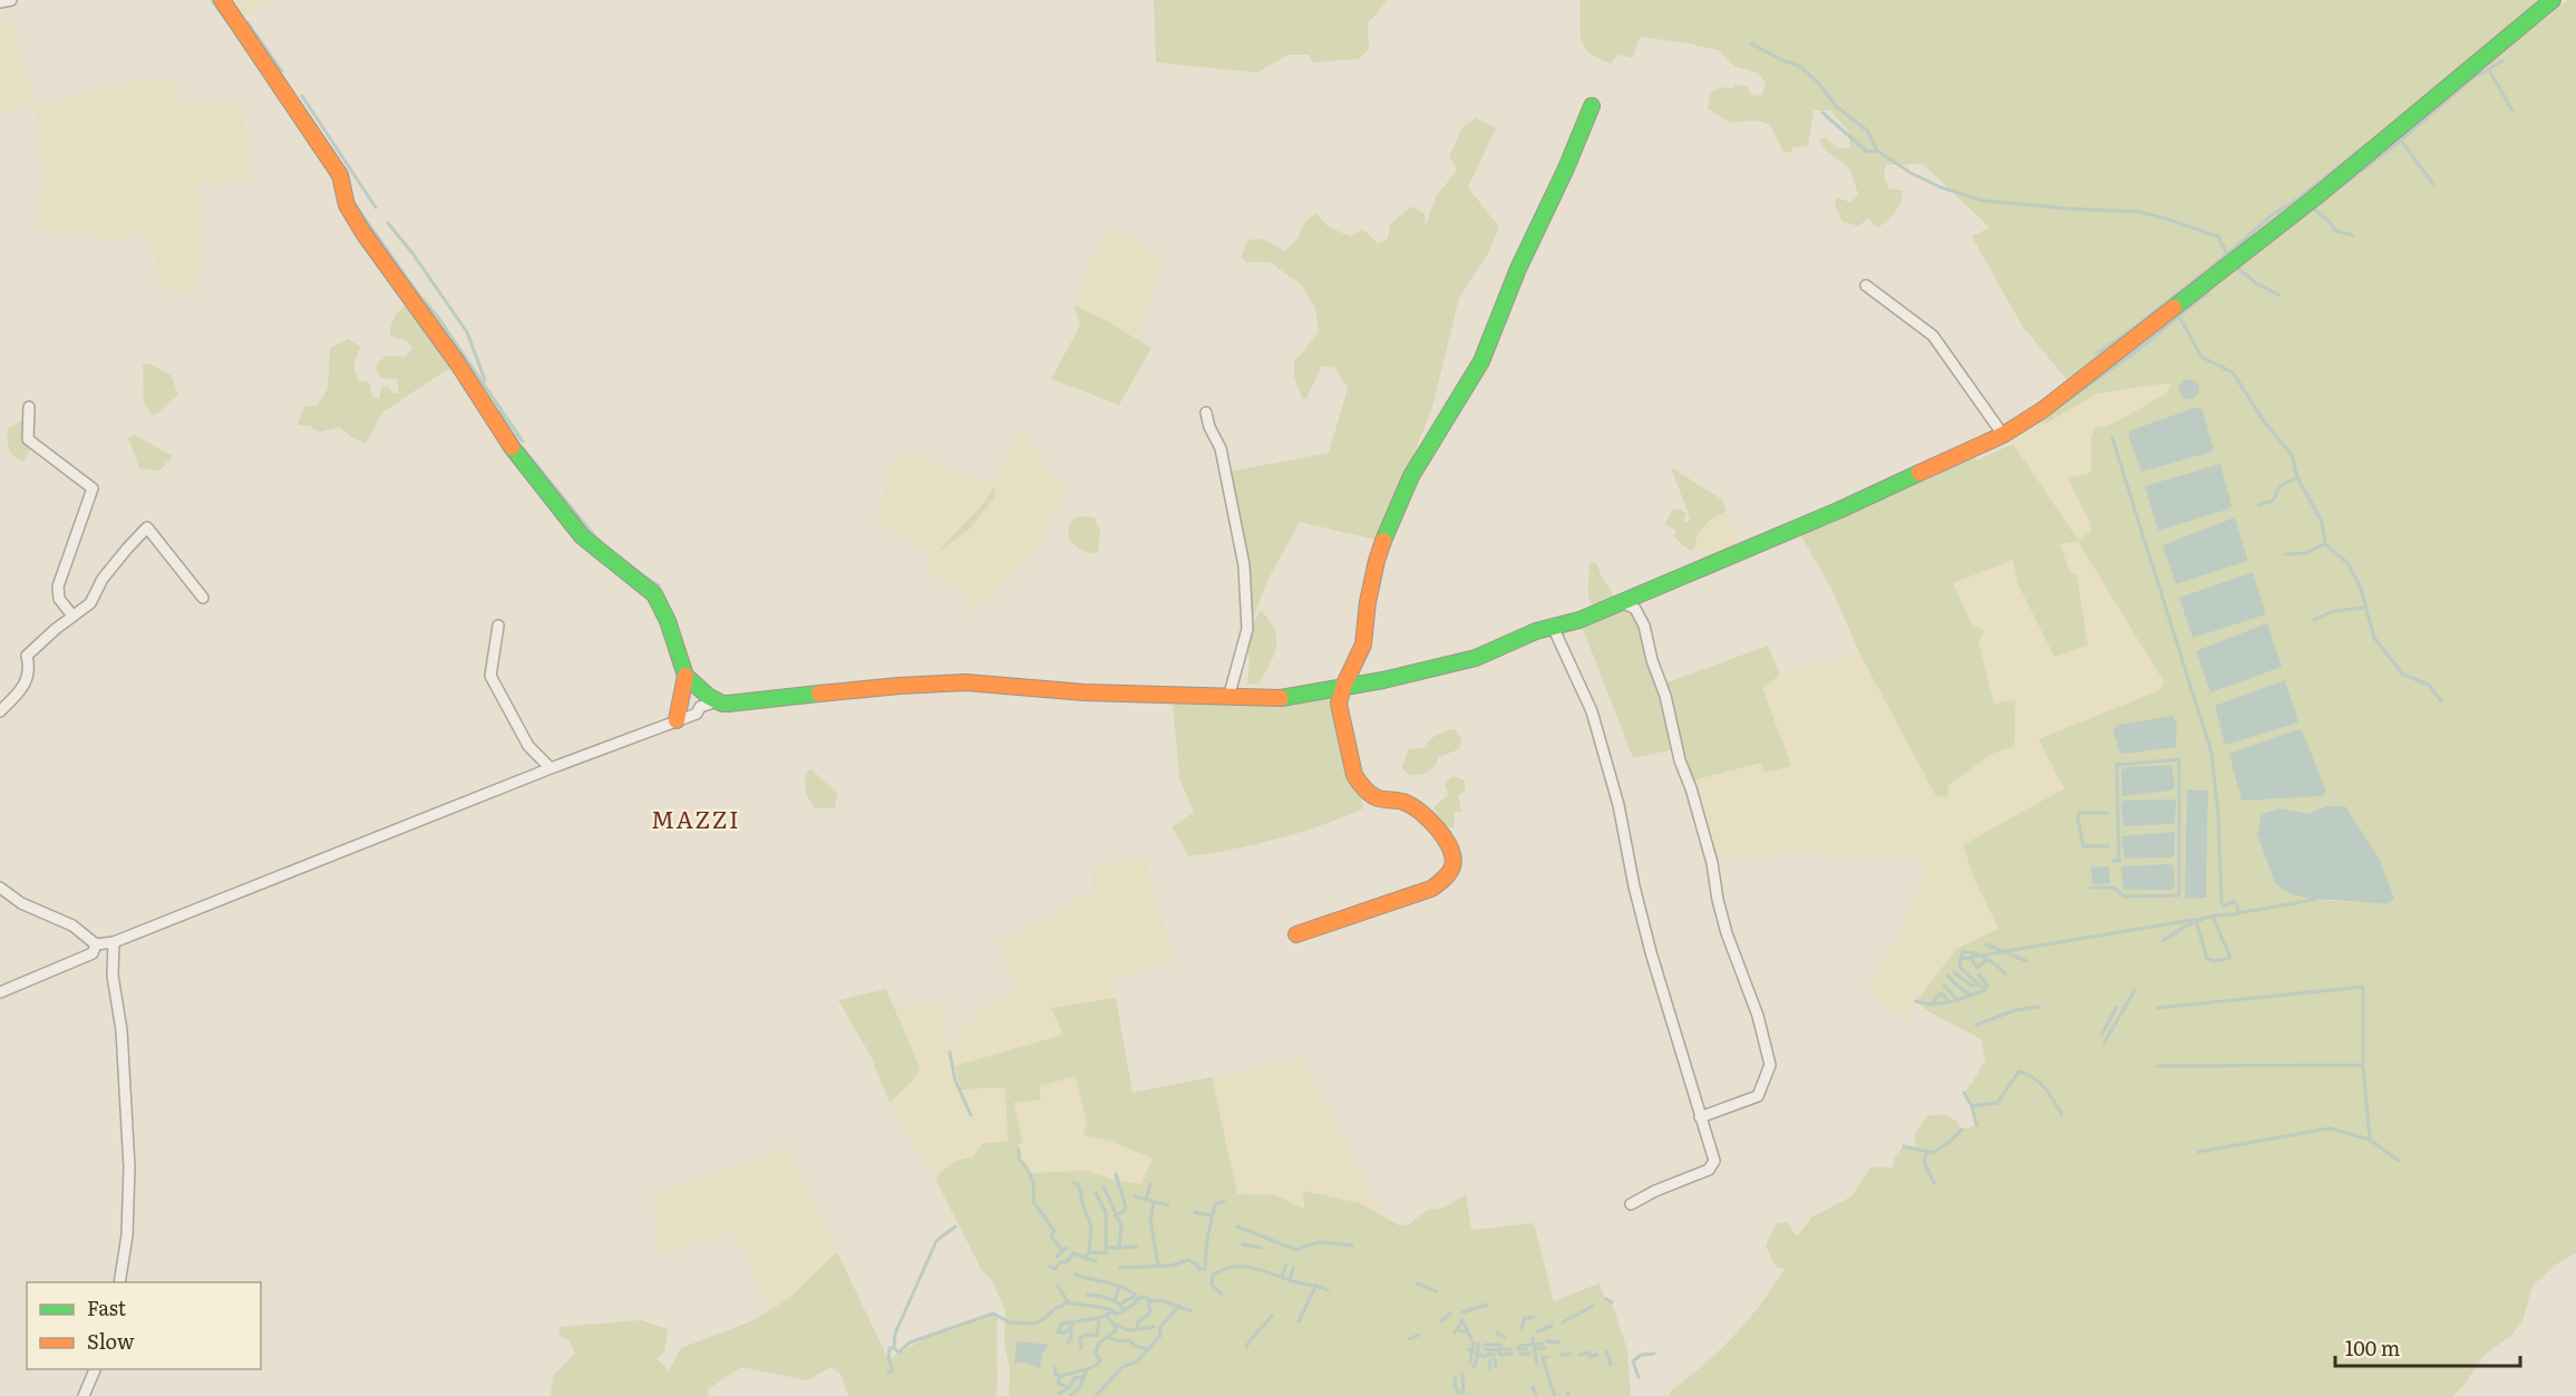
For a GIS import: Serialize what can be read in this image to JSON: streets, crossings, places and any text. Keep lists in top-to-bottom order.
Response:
{
  "districts": ["MAZZI"],
  "legend": ["Fast", "Slow"],
  "scale_bar": "100 m"
}
